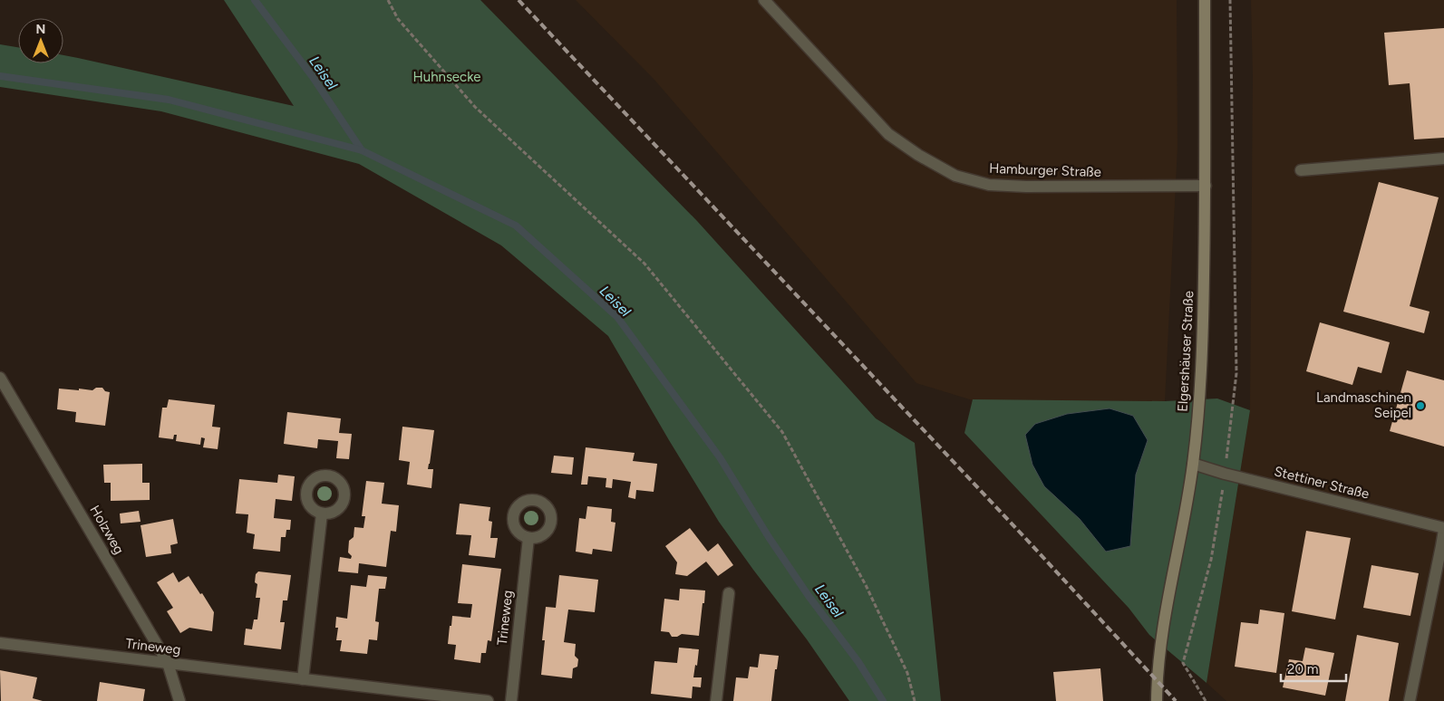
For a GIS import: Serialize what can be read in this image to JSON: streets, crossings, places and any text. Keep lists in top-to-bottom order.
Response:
{
  "streets": {
    "street": [
      "Hamburger Straße",
      "Elgershäuser Straße",
      "Stettiner Straße",
      "Holzweg",
      "Trineweg"
    ]
  },
  "crossings": [
    ["Hamburger Straße", "Elgershäuser Straße"],
    ["Elgershäuser Straße", "Stettiner Straße"],
    ["Holzweg", "Trineweg"]
  ],
  "water": ["Leisel"],
  "parks": ["Huhnsecke"],
  "places": ["Landmaschinen Seipel"],
  "scale_bar": "20 m",
  "north": "top"
}
